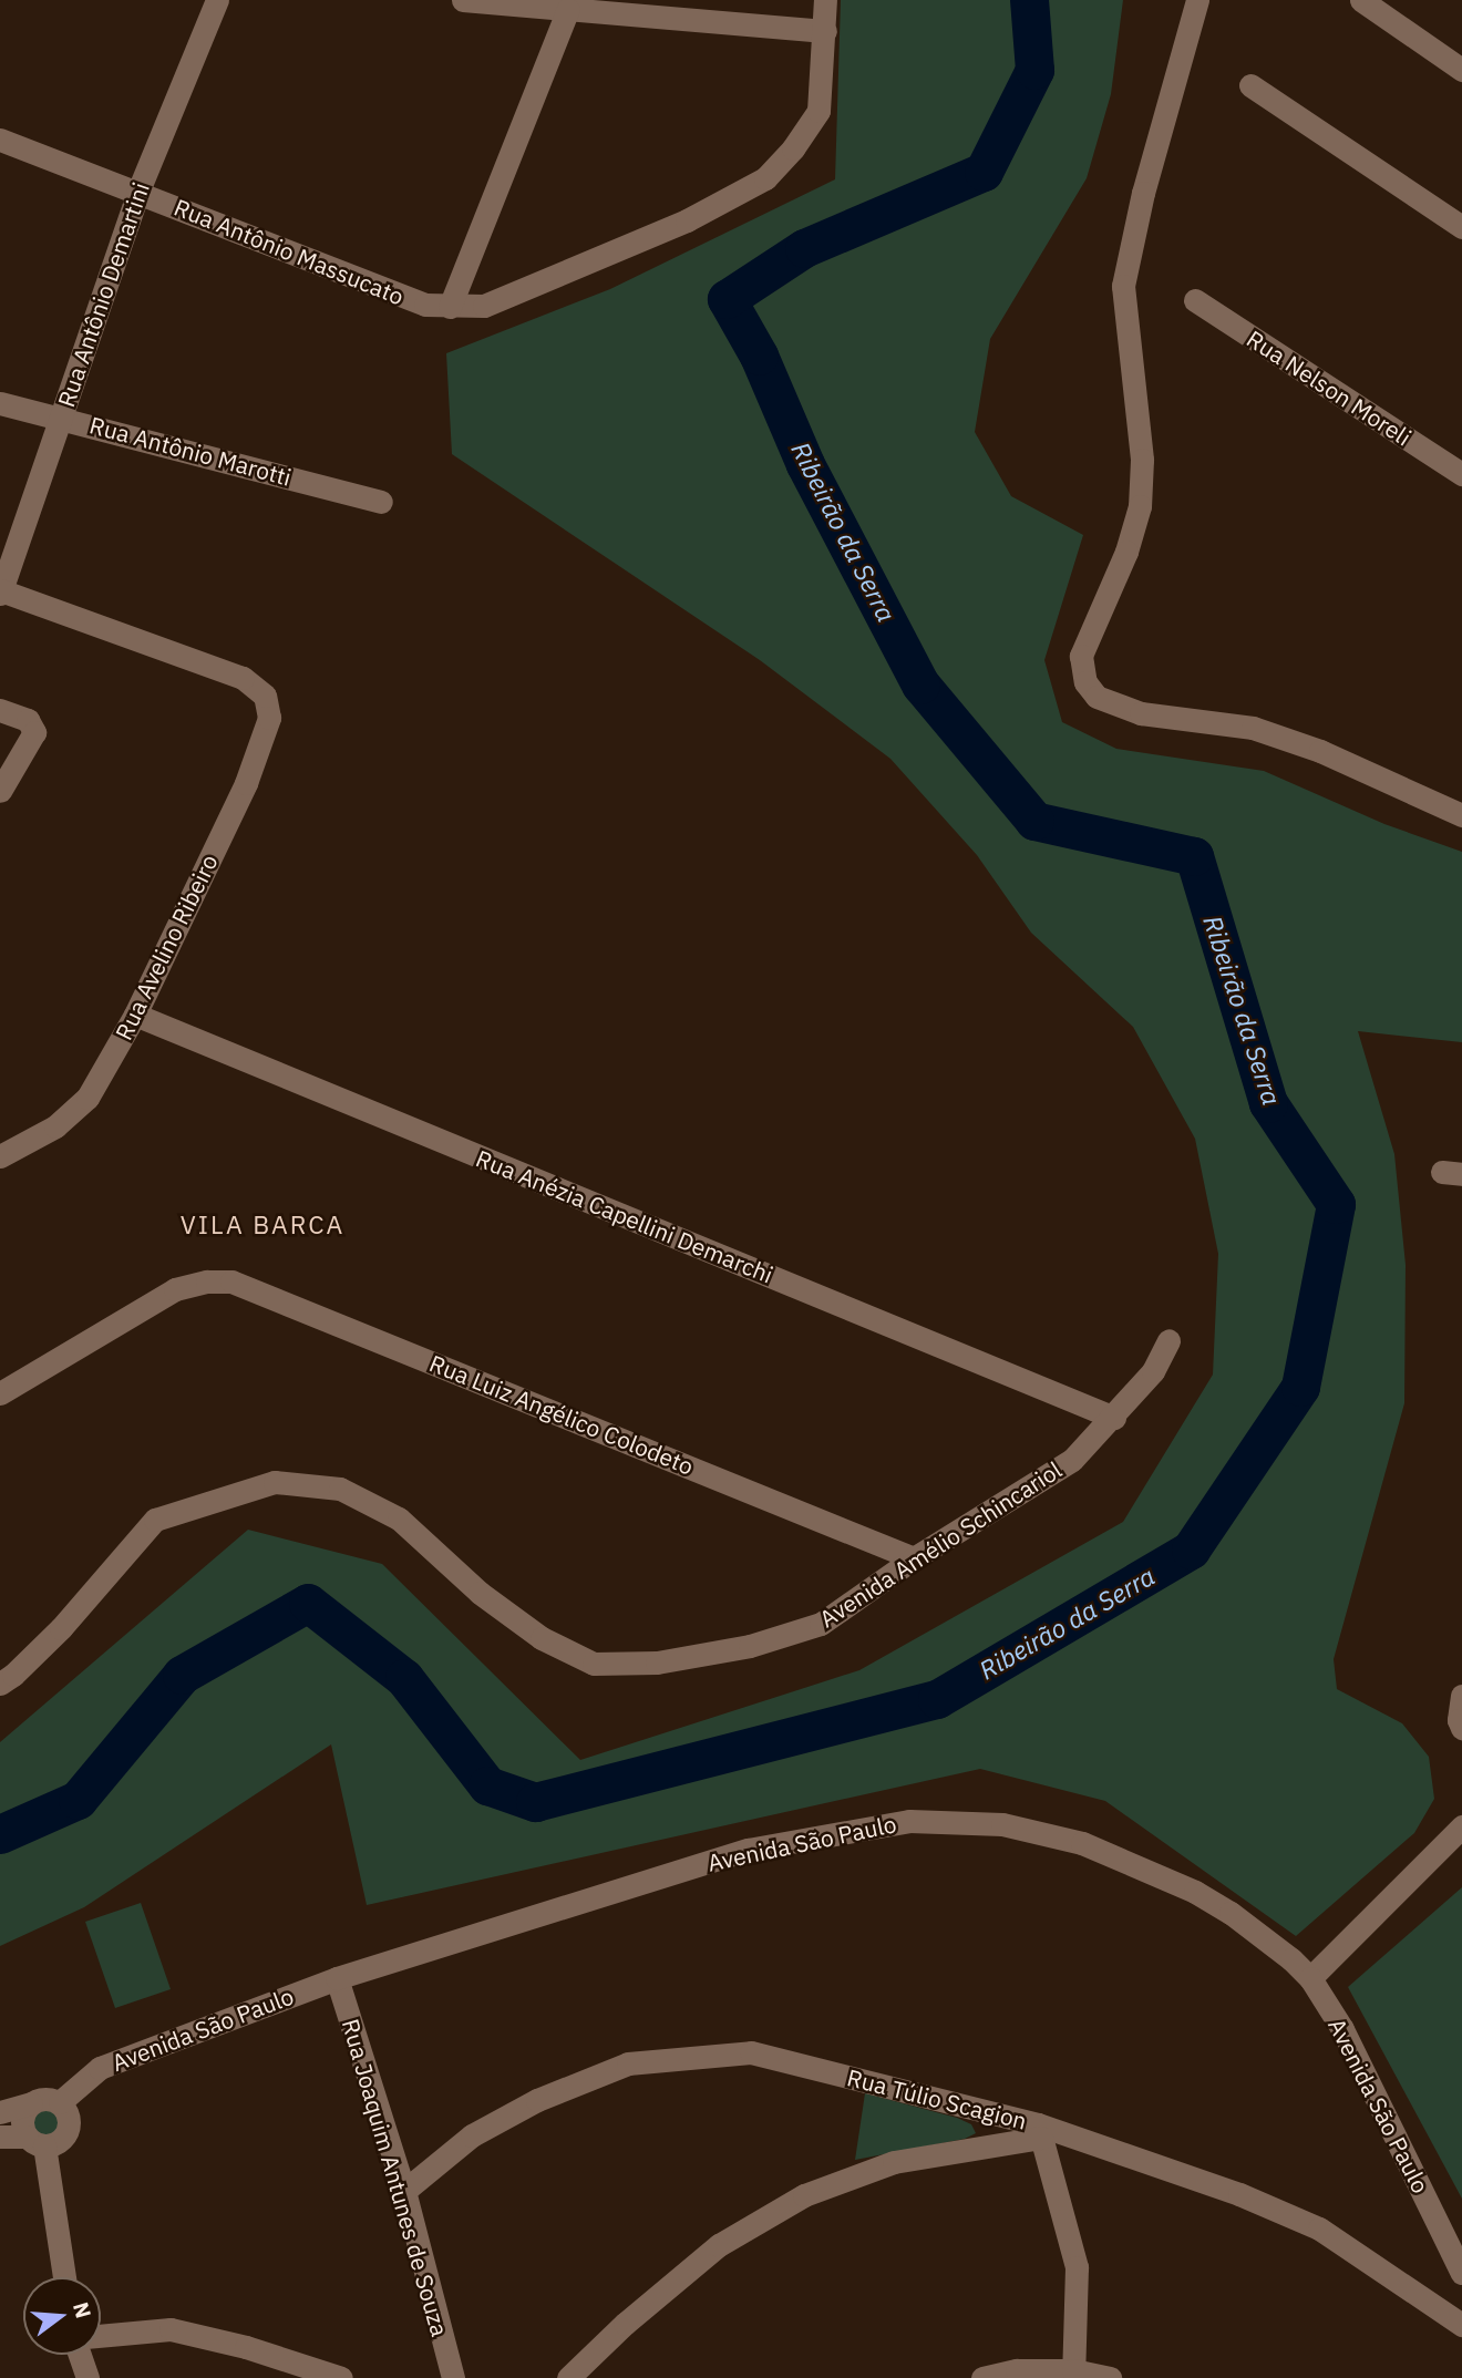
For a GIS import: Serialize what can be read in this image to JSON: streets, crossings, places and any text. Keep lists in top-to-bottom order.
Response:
{
  "streets": {
    "street": [
      "Rua Antônio Massucato",
      "Rua Antônio Demartini",
      "Rua Nelson Moreli",
      "Rua Antônio Marotti",
      "Rua Avelino Ribeiro",
      "Rua Anézia Capellini Demarchi",
      "Rua Luiz Angélico Colodeto",
      "Avenida Amélio Schincariol",
      "Avenida São Paulo",
      "Rua Túlio Scagion",
      "Rua Joaquim Antunes de Souza"
    ]
  },
  "crossings": [
    ["Rua Antônio Massucato", "Rua Antônio Demartini"],
    ["Rua Antônio Demartini", "Rua Antônio Marotti"],
    ["Rua Antônio Demartini", "Rua Avelino Ribeiro"],
    ["Rua Avelino Ribeiro", "Rua Anézia Capellini Demarchi"],
    ["Rua Anézia Capellini Demarchi", "Avenida Amélio Schincariol"],
    ["Rua Luiz Angélico Colodeto", "Avenida Amélio Schincariol"],
    ["Avenida São Paulo", "Rua Joaquim Antunes de Souza"],
    ["Rua Túlio Scagion", "Rua Joaquim Antunes de Souza"]
  ],
  "districts": ["VILA BARCA"],
  "water": ["Ribeirão da Serra"],
  "north": "right"
}
